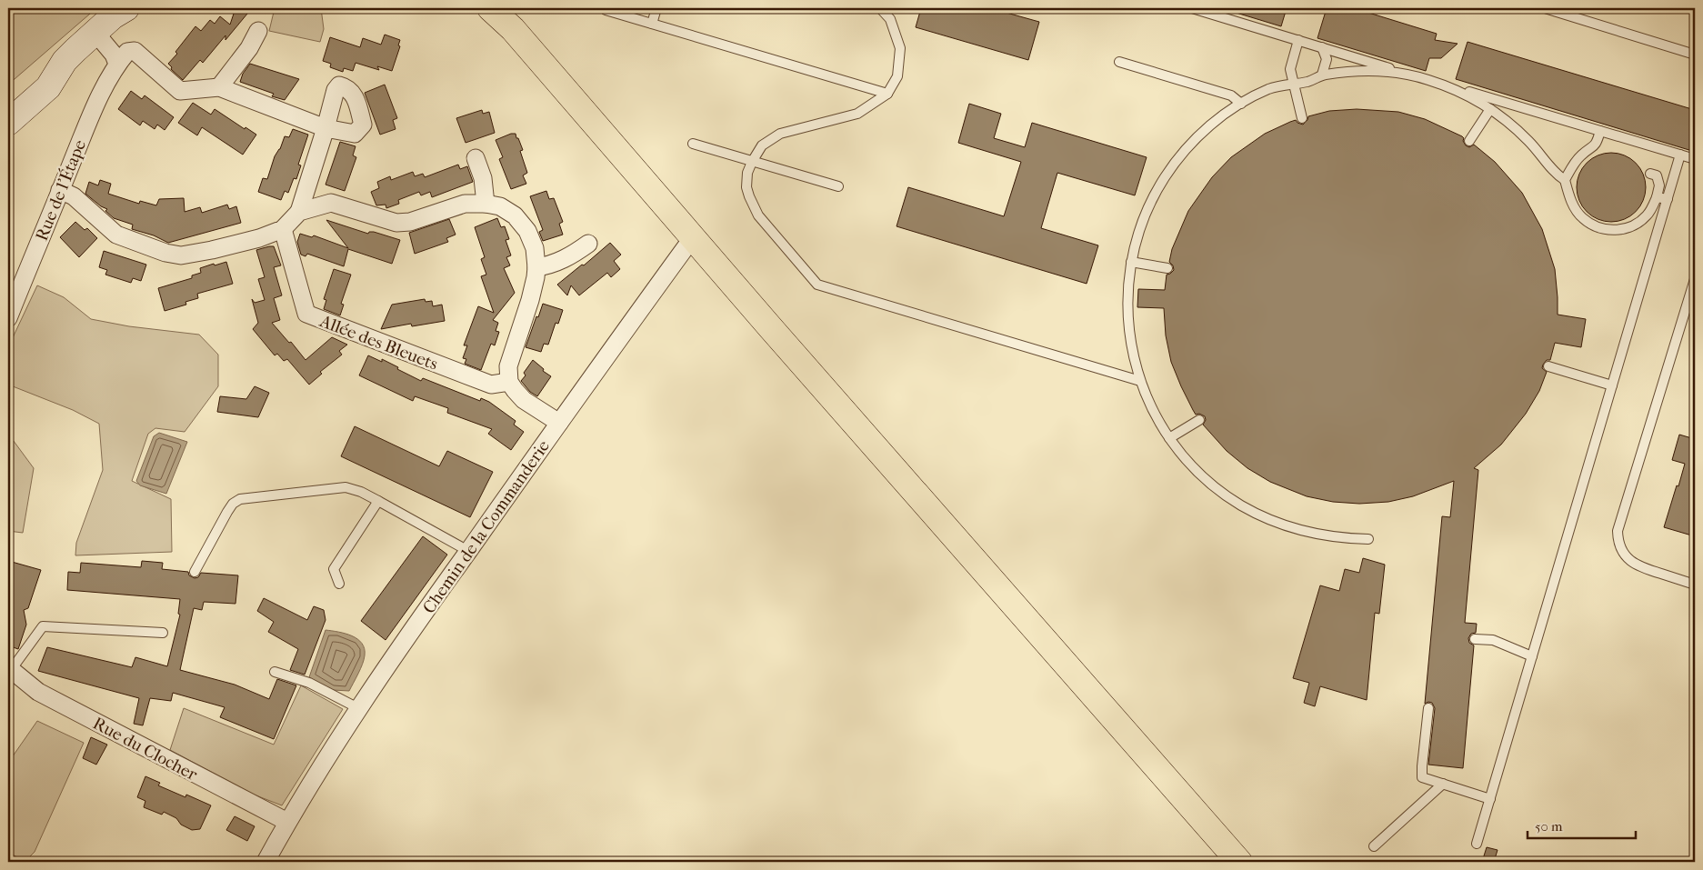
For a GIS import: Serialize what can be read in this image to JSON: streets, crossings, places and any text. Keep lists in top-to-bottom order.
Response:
{
  "streets": {
    "street": [
      "Rue de l'Étape",
      "Allée des Bleuets",
      "Chemin de la Commanderie",
      "Rue du Clocher"
    ]
  },
  "crossings": [
    ["Chemin de la Commanderie", "Rue du Clocher"]
  ],
  "scale_bar": "50 m"
}
